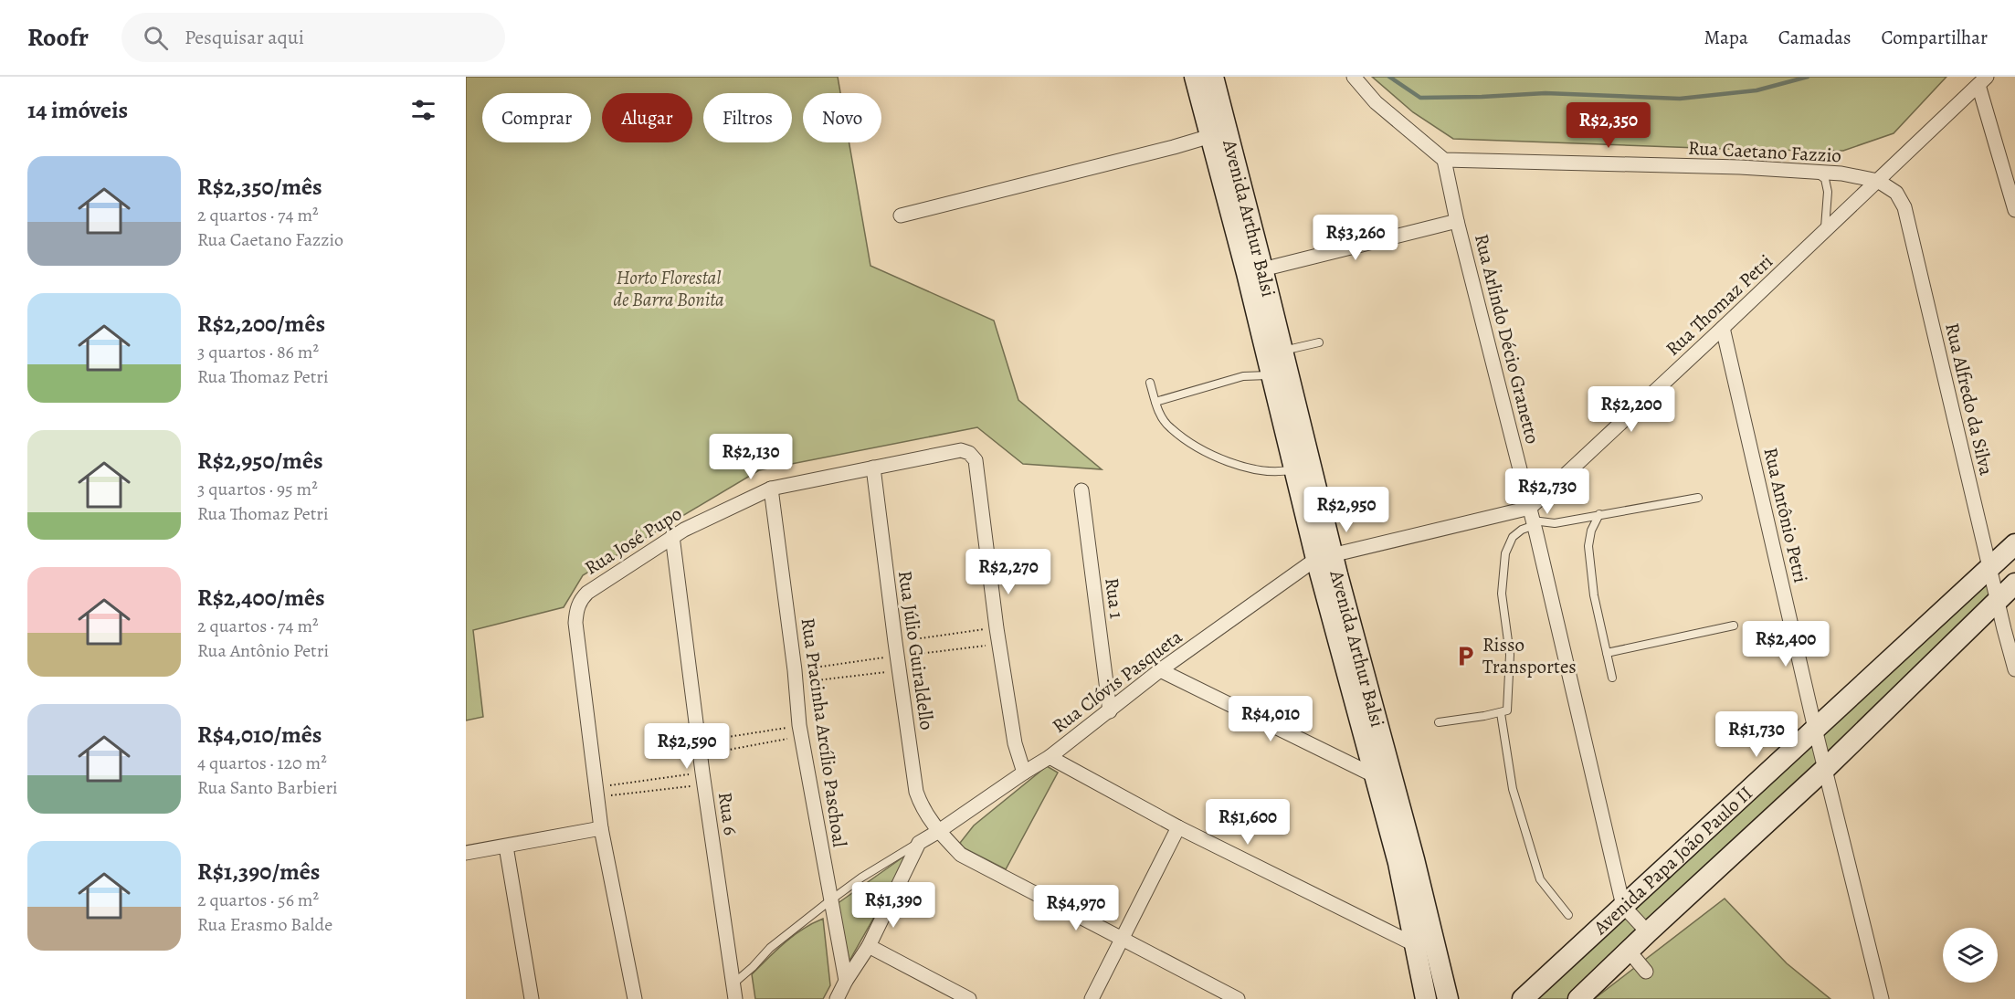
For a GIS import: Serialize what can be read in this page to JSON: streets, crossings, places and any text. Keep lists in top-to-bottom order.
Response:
{
  "streets": {
    "main road": ["Avenida Arthur Balsi", "Avenida Papa João Paulo II"],
    "street": [
      "Rua Caetano Fazzio",
      "Rua Thomaz Petri",
      "Rua Arlindo Décio Granetto",
      "Rua Alfredo da Silva",
      "Rua Antônio Petri",
      "Rua José Pupo",
      "Rua 1",
      "Rua Júlio Guiraldello",
      "Rua Clóvis Pasqueta",
      "Rua Pracinha Arcílio Paschoal",
      "Rua 6"
    ]
  },
  "crossings": [
    ["Rua Caetano Fazzio", "Rua Thomaz Petri"],
    ["Rua Caetano Fazzio", "Rua Arlindo Décio Granetto"],
    ["Rua Caetano Fazzio", "Rua Alfredo da Silva"],
    ["Avenida Arthur Balsi", "Rua Thomaz Petri"],
    ["Avenida Arthur Balsi", "Rua Clóvis Pasqueta"],
    ["Rua Thomaz Petri", "Rua Arlindo Décio Granetto"],
    ["Rua Thomaz Petri", "Rua Alfredo da Silva"],
    ["Rua Thomaz Petri", "Rua Antônio Petri"],
    ["Rua Thomaz Petri", "Rua Clóvis Pasqueta"],
    ["Rua Arlindo Décio Granetto", "Avenida Papa João Paulo II"],
    ["Rua Alfredo da Silva", "Avenida Papa João Paulo II"],
    ["Rua Antônio Petri", "Avenida Papa João Paulo II"],
    ["Rua José Pupo", "Rua Júlio Guiraldello"],
    ["Rua José Pupo", "Rua Pracinha Arcílio Paschoal"],
    ["Rua José Pupo", "Rua 6"],
    ["Rua 1", "Rua Clóvis Pasqueta"],
    ["Rua Júlio Guiraldello", "Rua Clóvis Pasqueta"]
  ],
  "parks": ["Horto Florestal de Barra Bonita"],
  "places": {
    "parking": ["Risso Transportes"]
  },
  "page": {
    "header": "Roofr",
    "search": "Pesquisar aqui",
    "nav": ["Mapa", "Camadas", "Compartilhar"],
    "heading": "14 imóveis",
    "chip": [
      "Comprar",
      "Alugar",
      "Filtros",
      "Novo"
    ],
    "price": [
      "R$2,350",
      "R$3,260",
      "R$2,200",
      "R$2,130",
      "R$2,730",
      "R$2,950",
      "R$2,270",
      "R$2,400",
      "R$4,010",
      "R$1,730",
      "R$2,590",
      "R$1,600",
      "R$1,390",
      "R$4,970"
    ],
    "list": [
      {
        "name": "R$2,350/mês",
        "note": "2 quartos · 74 m² · Rua Caetano Fazzio"
      },
      {
        "name": "R$2,200/mês",
        "note": "3 quartos · 86 m² · Rua Thomaz Petri"
      },
      {
        "name": "R$2,950/mês",
        "note": "3 quartos · 95 m² · Rua Thomaz Petri"
      },
      {
        "name": "R$2,400/mês",
        "note": "2 quartos · 74 m² · Rua Antônio Petri"
      },
      {
        "name": "R$4,010/mês",
        "note": "4 quartos · 120 m² · Rua Santo Barbieri"
      },
      {
        "name": "R$1,390/mês",
        "note": "2 quartos · 56 m² · Rua Erasmo Balde"
      }
    ]
  }
}
